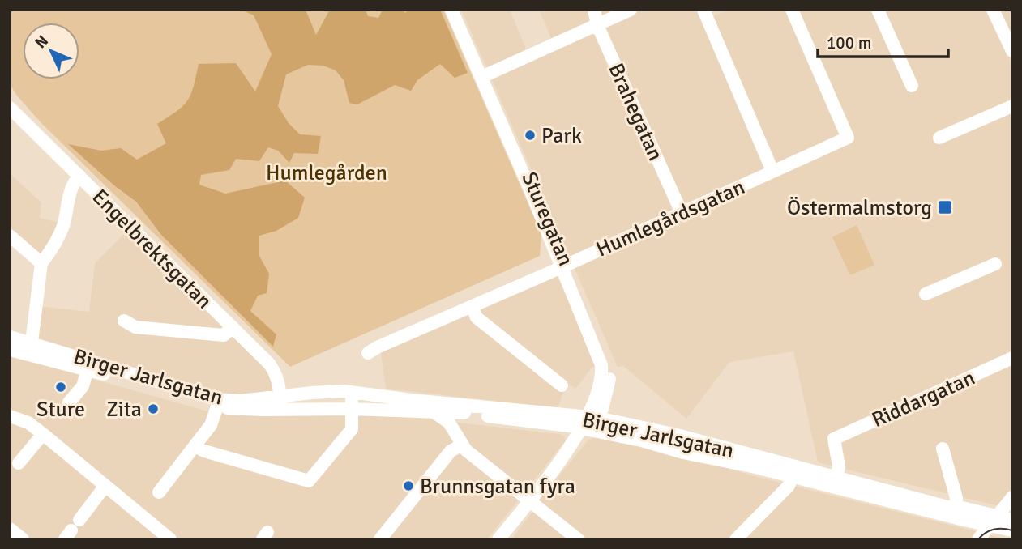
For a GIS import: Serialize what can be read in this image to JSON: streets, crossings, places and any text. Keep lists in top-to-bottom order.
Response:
{
  "streets": {
    "street": [
      "Brahegatan",
      "Humlegårdsgatan",
      "Sturegatan",
      "Engelbrektsgatan",
      "Birger Jarlsgatan",
      "Riddargatan"
    ]
  },
  "crossings": [
    ["Brahegatan", "Humlegårdsgatan"],
    ["Humlegårdsgatan", "Sturegatan"],
    ["Sturegatan", "Birger Jarlsgatan"],
    ["Engelbrektsgatan", "Birger Jarlsgatan"],
    ["Birger Jarlsgatan", "Riddargatan"]
  ],
  "parks": ["Humlegården"],
  "places": {
    "other": [
      "Park",
      "Sture",
      "Zita",
      "Brunnsgatan fyra"
    ],
    "transit": ["Östermalmstorg"]
  },
  "scale_bar": "100 m",
  "north": "top left"
}
